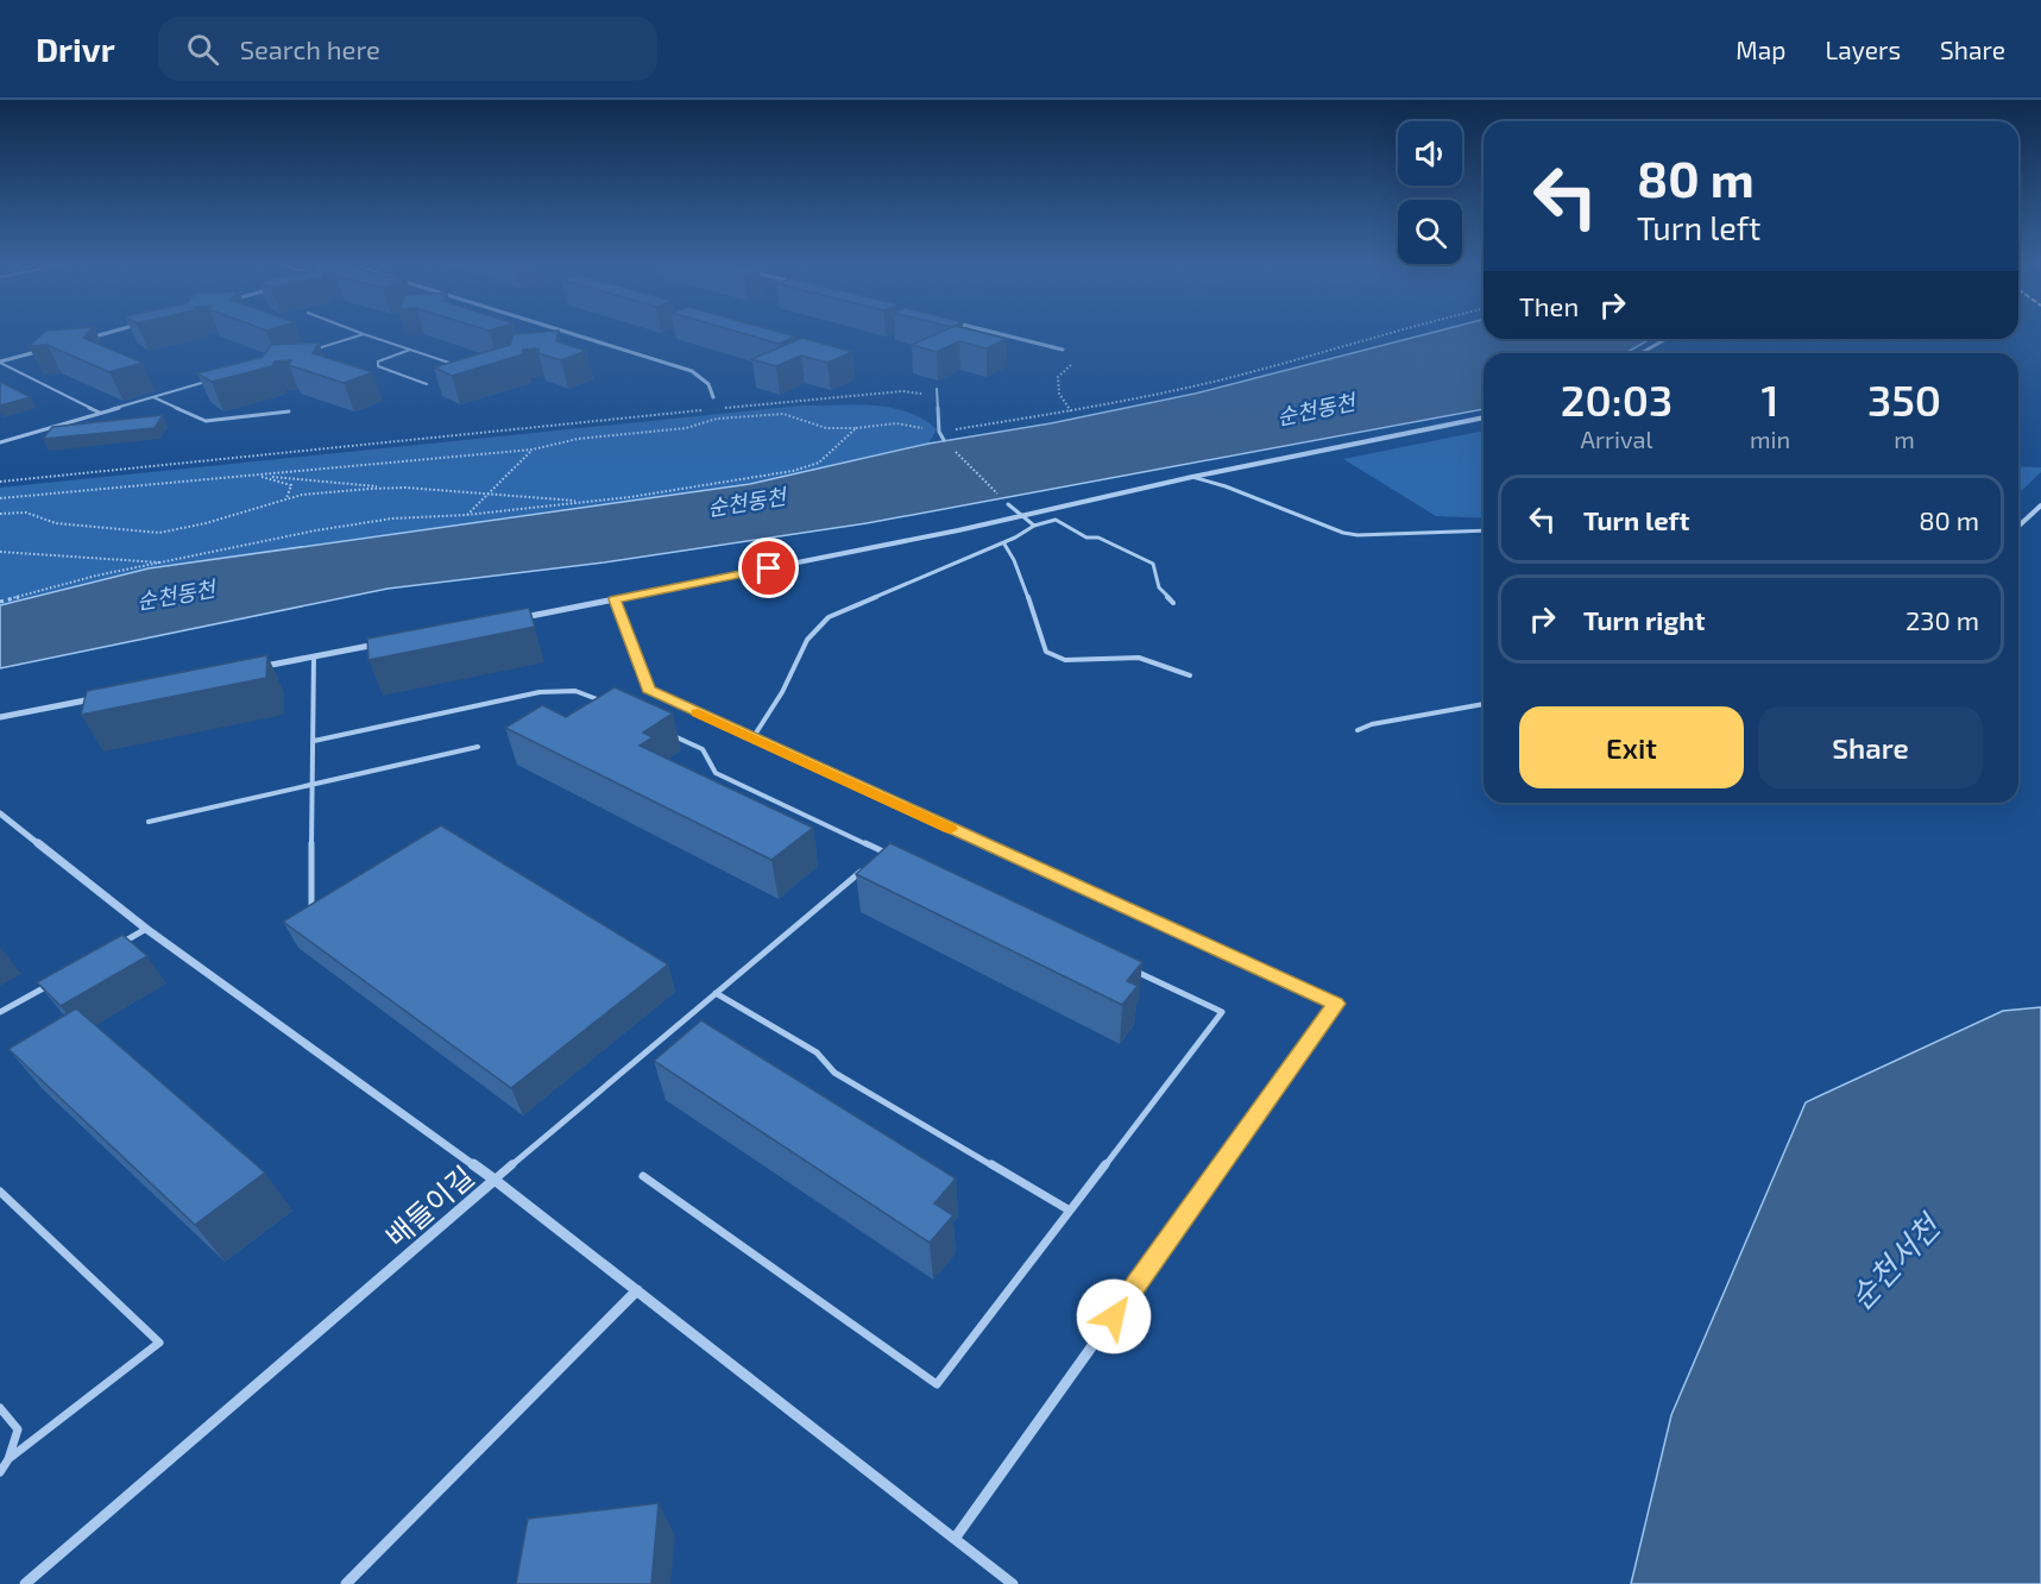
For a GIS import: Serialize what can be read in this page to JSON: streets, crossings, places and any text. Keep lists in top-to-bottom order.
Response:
{
  "streets": {
    "street": ["배들이길"]
  },
  "water": ["순천동천", "순천서천"],
  "page": {
    "header": "Drivr",
    "search": "Search here",
    "nav": ["Map", "Layers", "Share"],
    "turn": ["80 m", "Turn left"],
    "then": "Then",
    "eta": [
      "20:03",
      "Arrival",
      "1",
      "min",
      "350",
      "m"
    ],
    "list": [
      {
        "name": "Turn left",
        "value": "80 m"
      },
      {
        "name": "Turn right",
        "value": "230 m"
      }
    ],
    "buttons": ["Exit", "Share"]
  }
}
